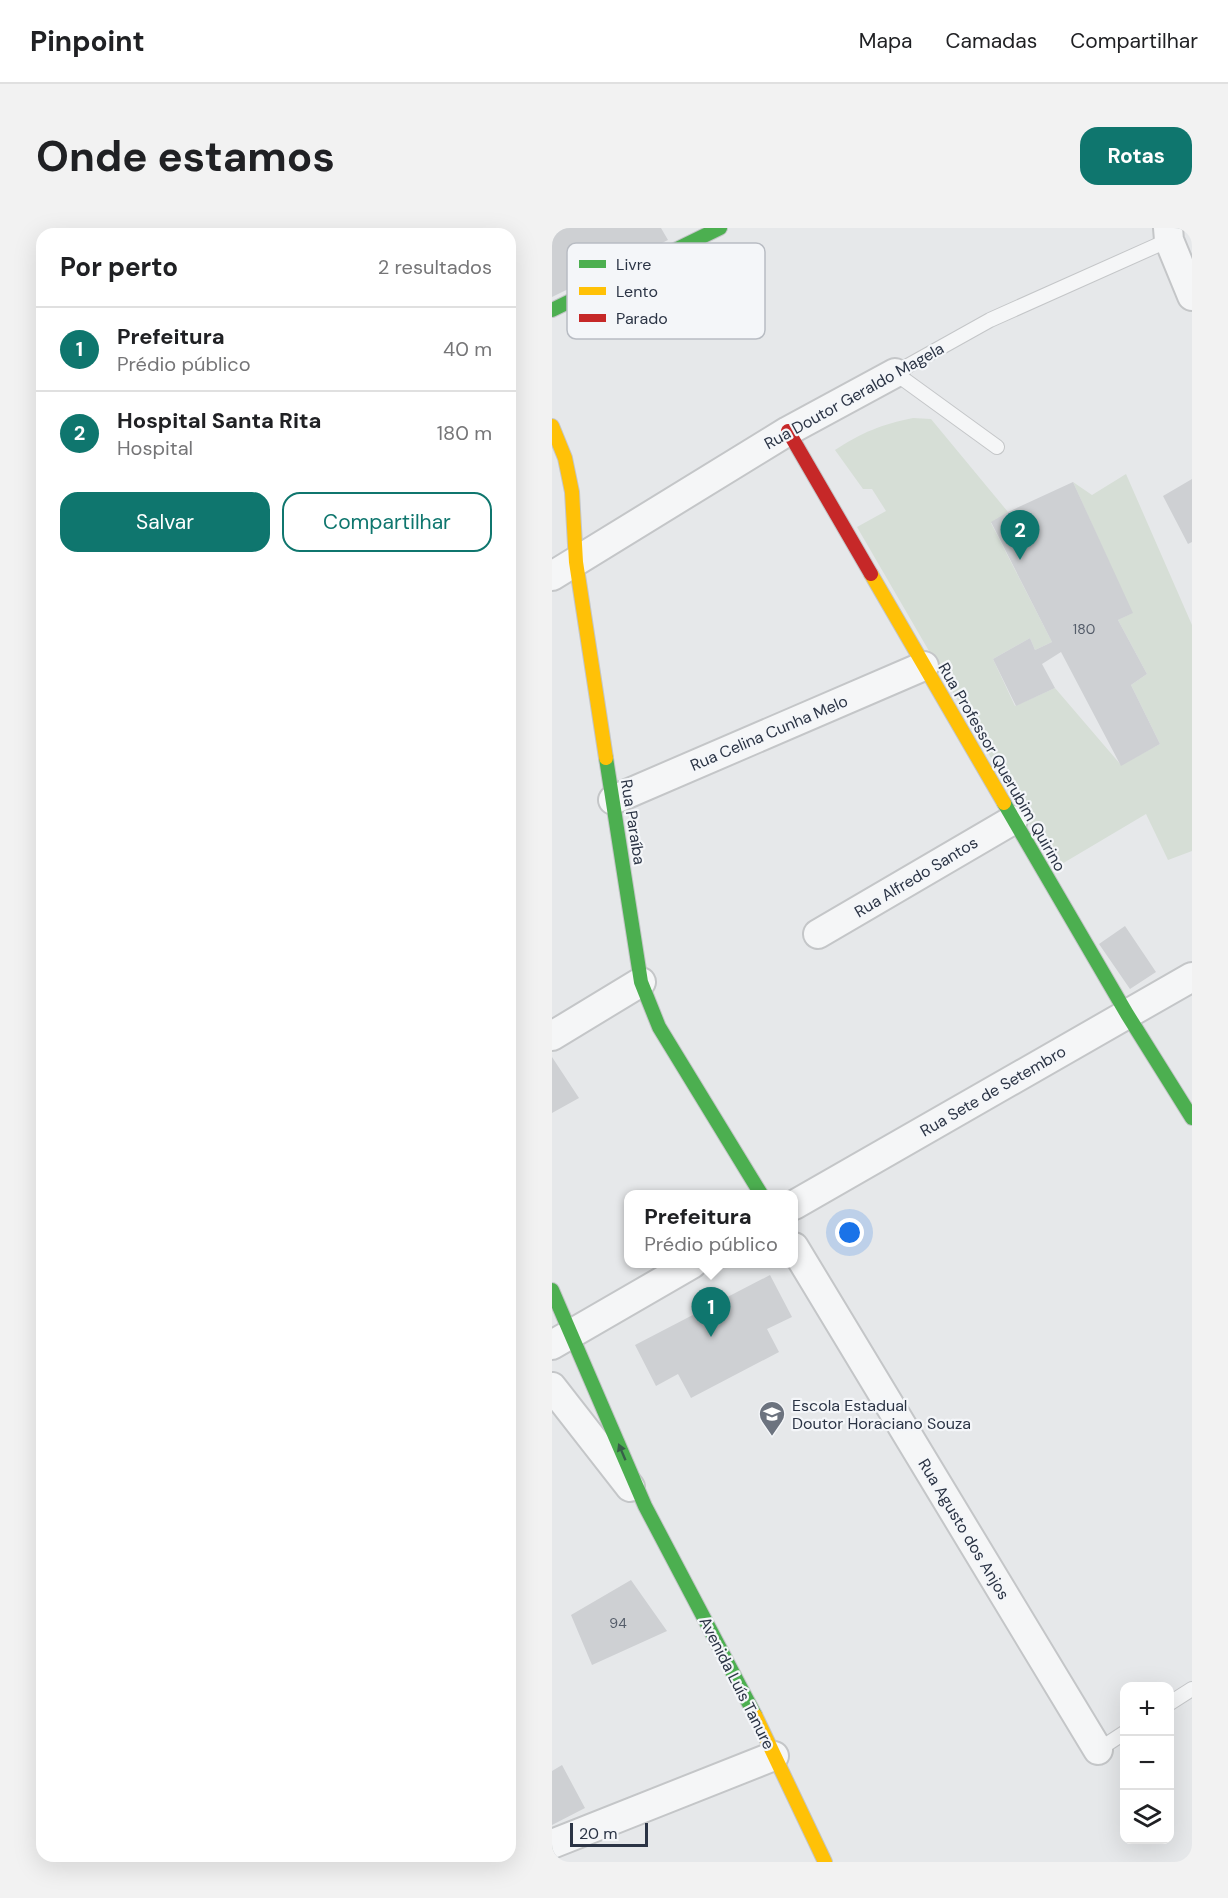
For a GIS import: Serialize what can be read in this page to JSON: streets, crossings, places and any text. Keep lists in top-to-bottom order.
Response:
{
  "streets": {
    "street": [
      "Rua Doutor Geraldo Magela",
      "Rua Celina Cunha Melo",
      "Rua Professor Querubim Quirino",
      "Rua Paraíba",
      "Rua Alfredo Santos",
      "Rua Sete de Setembro",
      "Rua Agusto dos Anjos",
      "Avenida Luís Tanure"
    ]
  },
  "crossings": [
    ["Rua Doutor Geraldo Magela", "Rua Professor Querubim Quirino"],
    ["Rua Doutor Geraldo Magela", "Rua Paraíba"],
    ["Rua Celina Cunha Melo", "Rua Professor Querubim Quirino"],
    ["Rua Celina Cunha Melo", "Rua Paraíba"],
    ["Rua Professor Querubim Quirino", "Rua Alfredo Santos"],
    ["Rua Professor Querubim Quirino", "Rua Sete de Setembro"]
  ],
  "places": {
    "school or university": ["Escola Estadual Doutor Horaciano Souza"]
  },
  "house_numbers": ["180", "94"],
  "legend": ["Livre", "Lento", "Parado"],
  "scale_bar": "20 m",
  "page": {
    "header": "Pinpoint",
    "nav": ["Mapa", "Camadas", "Compartilhar"],
    "buttons": [
      "Rotas",
      ["Salvar", "Compartilhar"]
    ],
    "title": "Onde estamos",
    "heading": ["Por perto", "2 resultados"],
    "list": [
      {
        "mark": "1",
        "name": "Prefeitura",
        "note": "Prédio público",
        "value": "40 m"
      },
      {
        "mark": "2",
        "name": "Hospital Santa Rita",
        "note": "Hospital",
        "value": "180 m"
      }
    ],
    "pins": ["2", "1"],
    "popup": ["Prefeitura", "Prédio público"],
    "map_buttons": ["+", "−"],
    "scale": "20 m"
  }
}
